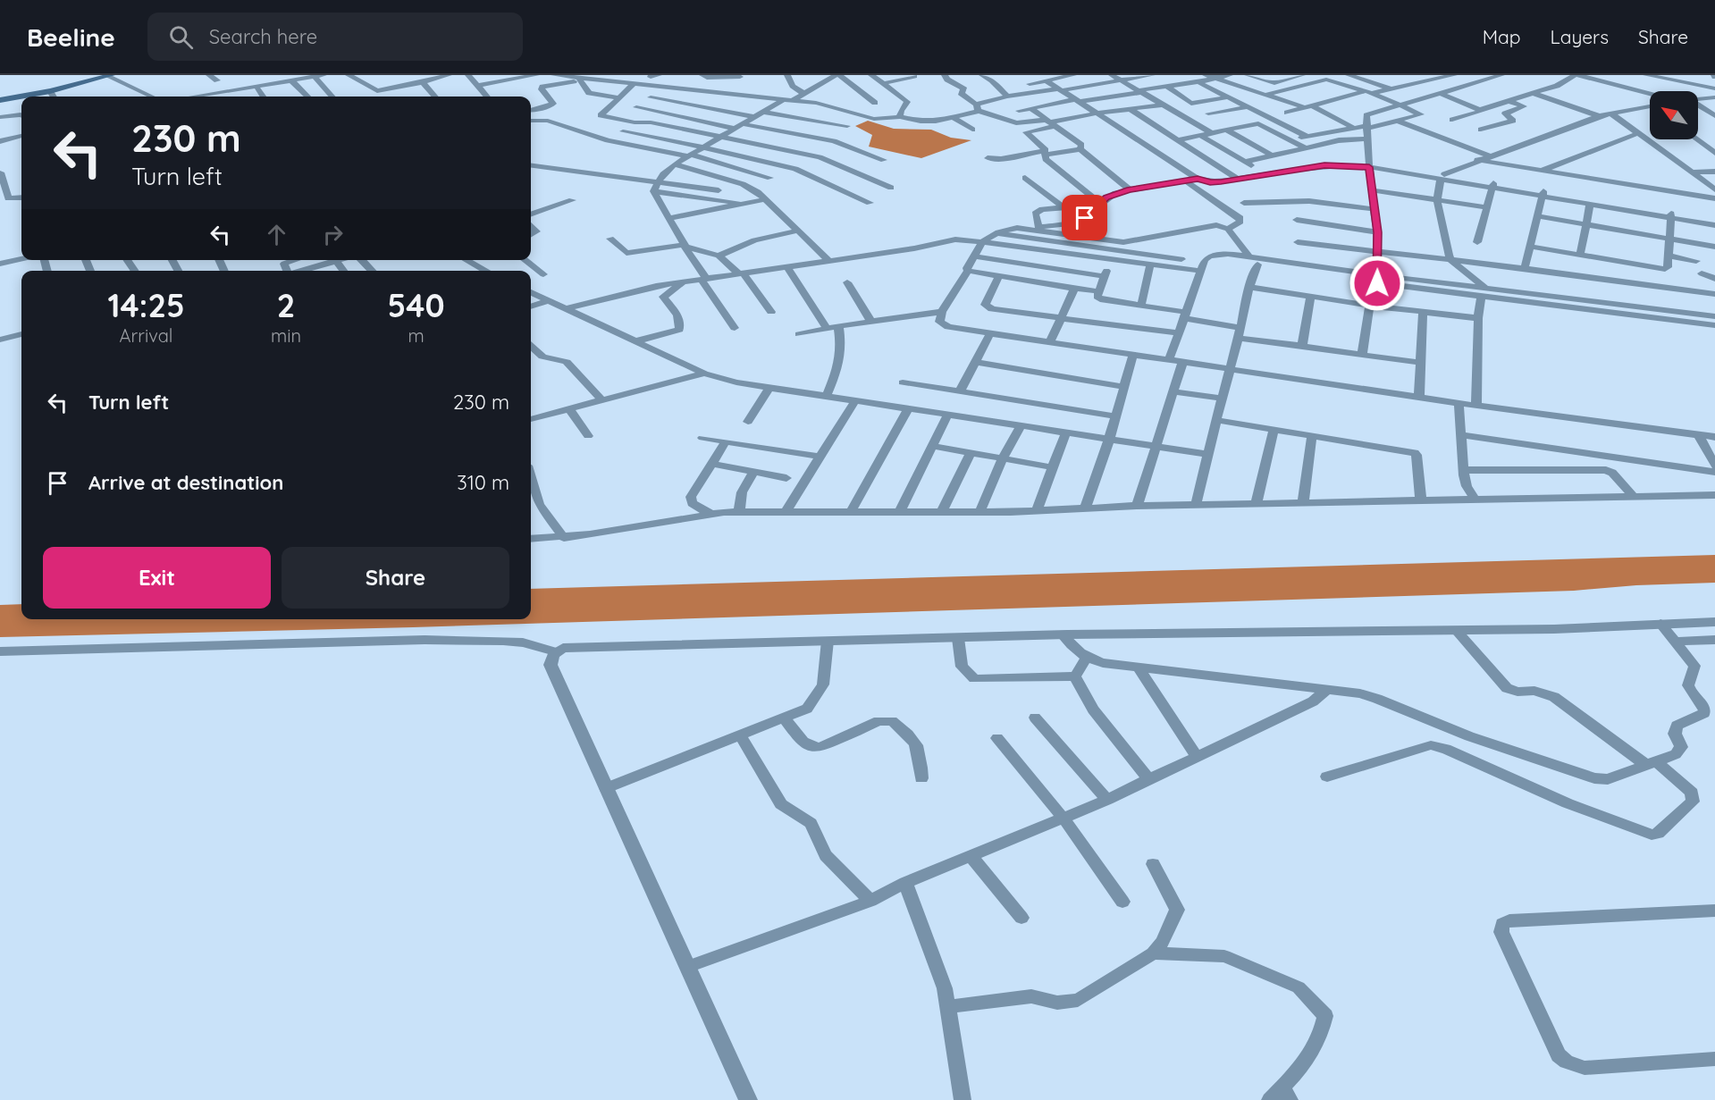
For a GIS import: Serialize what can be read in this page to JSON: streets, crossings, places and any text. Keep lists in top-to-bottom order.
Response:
{
  "north": "top left",
  "page": {
    "header": "Beeline",
    "search": "Search here",
    "nav": ["Map", "Layers", "Share"],
    "turn": ["230 m", "Turn left"],
    "eta": [
      "14:25",
      "Arrival",
      "2",
      "min",
      "540",
      "m"
    ],
    "list": [
      {
        "name": "Turn left",
        "value": "230 m"
      },
      {
        "name": "Arrive at destination",
        "value": "310 m"
      }
    ],
    "buttons": ["Exit", "Share"]
  }
}
